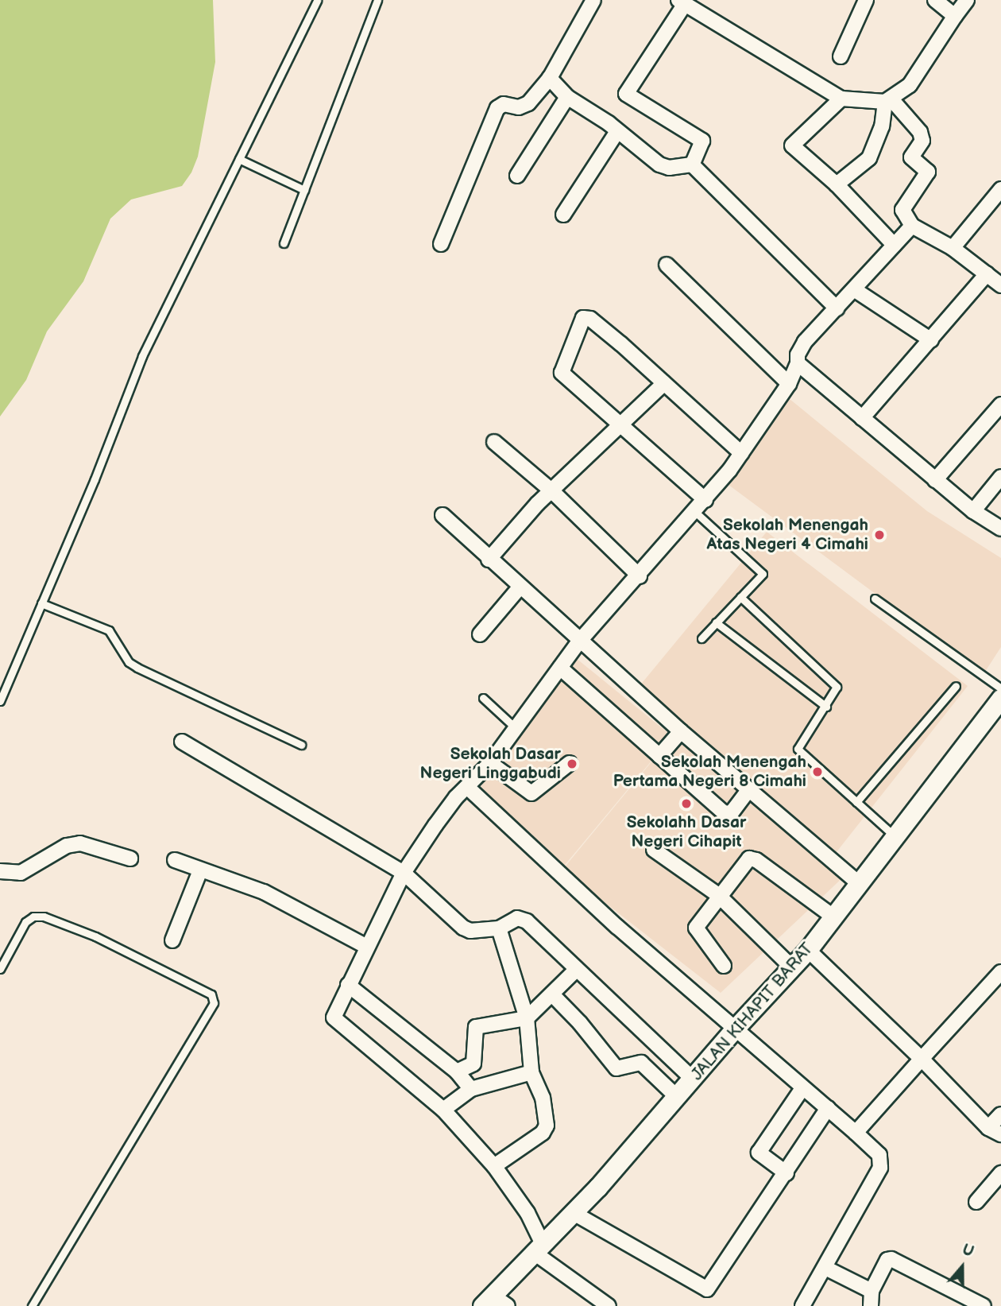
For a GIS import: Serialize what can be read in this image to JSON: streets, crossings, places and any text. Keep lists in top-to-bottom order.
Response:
{
  "streets": {
    "street": ["JALAN KIHAPIT BARAT"]
  },
  "places": [
    "Sekolah Menengah Atas Negeri 4 Cimahi",
    "Sekolah Dasar Negeri Linggabudi",
    "Sekolah Menengah Pertama Negeri 8 Cimahi",
    "Sekolahh Dasar Negeri Cihapit"
  ],
  "north": "top"
}
